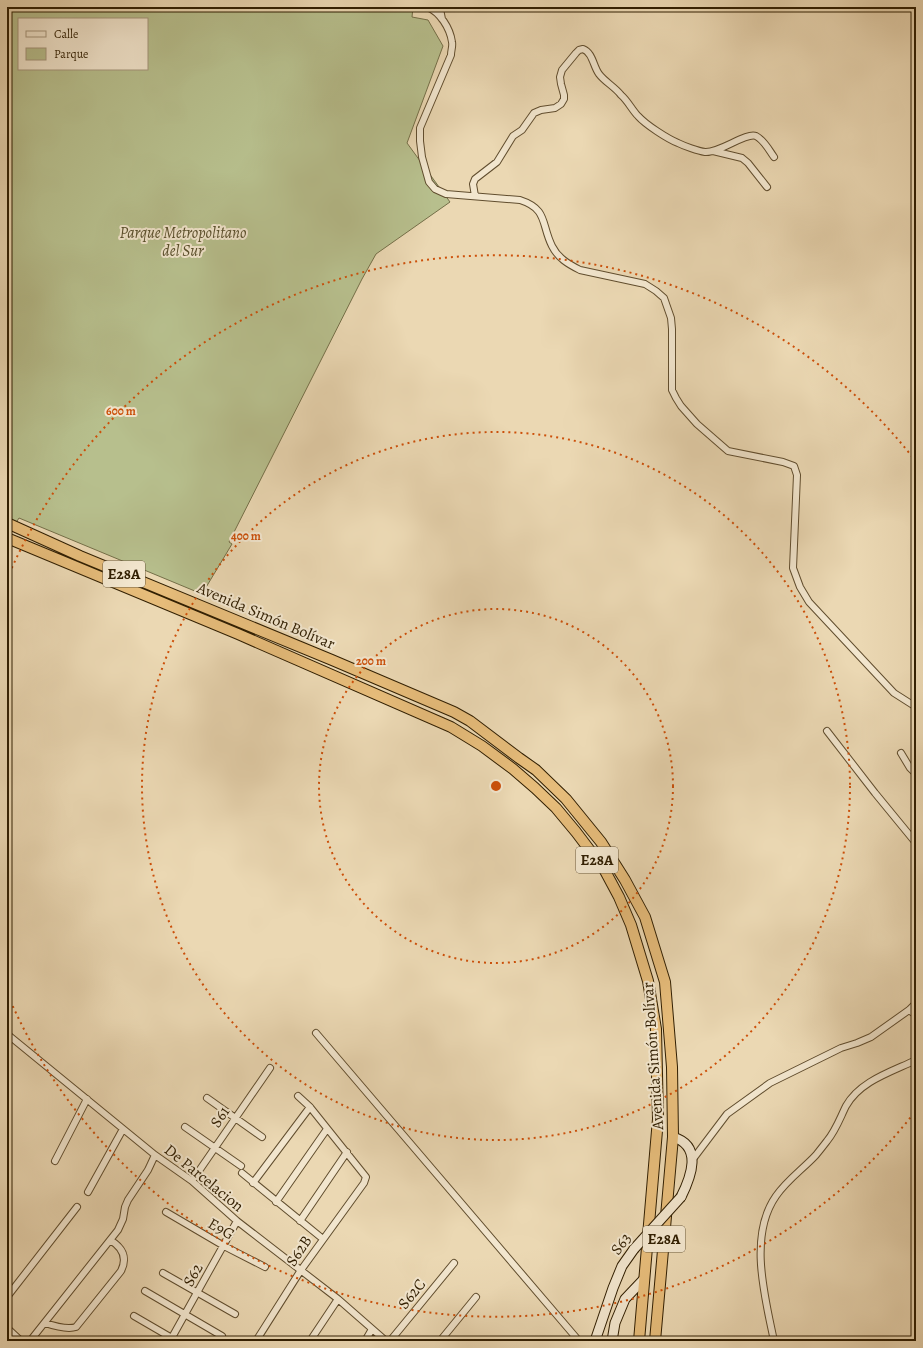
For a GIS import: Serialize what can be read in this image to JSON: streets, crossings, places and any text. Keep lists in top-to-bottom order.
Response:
{
  "streets": {
    "highway": ["E28A", "Avenida Simón Bolívar"],
    "main road": ["S63"],
    "street": [
      "S61",
      "De Parcelacion",
      "E9G",
      "S62B",
      "S62",
      "S62C"
    ]
  },
  "crossings": [
    ["S61", "De Parcelacion"],
    ["De Parcelacion", "S62B"],
    ["De Parcelacion", "S62"],
    ["E9G", "S62"]
  ],
  "parks": ["Parque Metropolitano del Sur"],
  "legend": ["Calle", "Parque"],
  "rings": ["600 m", "400 m", "200 m"]
}
